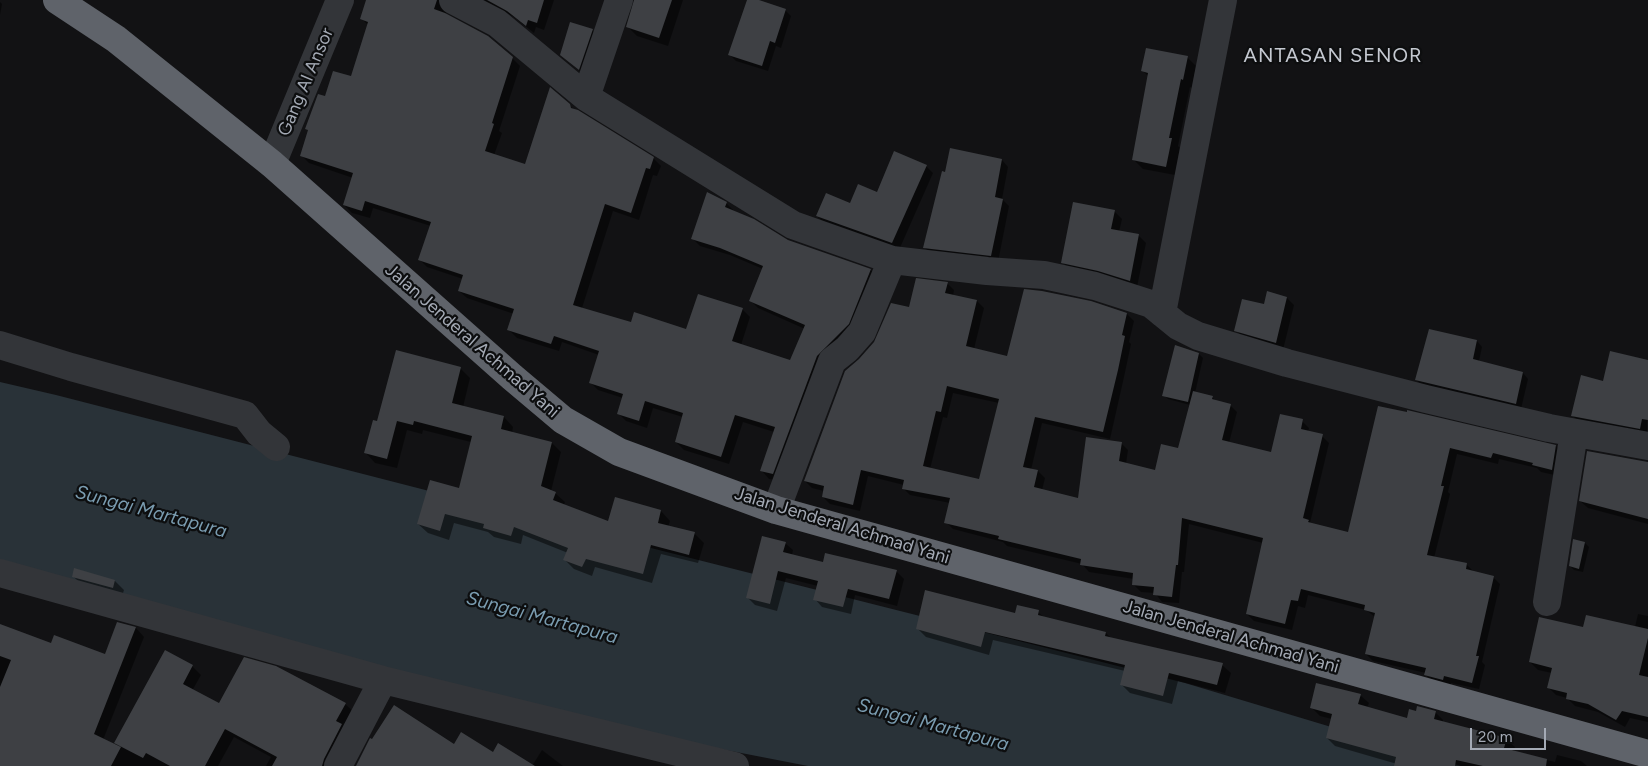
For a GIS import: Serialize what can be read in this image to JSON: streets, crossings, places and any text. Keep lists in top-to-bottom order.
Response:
{
  "streets": {
    "highway": ["Jalan Jenderal Achmad Yani"],
    "street": ["Gang Al Ansor"]
  },
  "crossings": [
    ["Gang Al Ansor", "Jalan Jenderal Achmad Yani"]
  ],
  "districts": ["ANTASAN SENOR"],
  "water": ["Sungai Martapura"],
  "scale_bar": "20 m"
}
